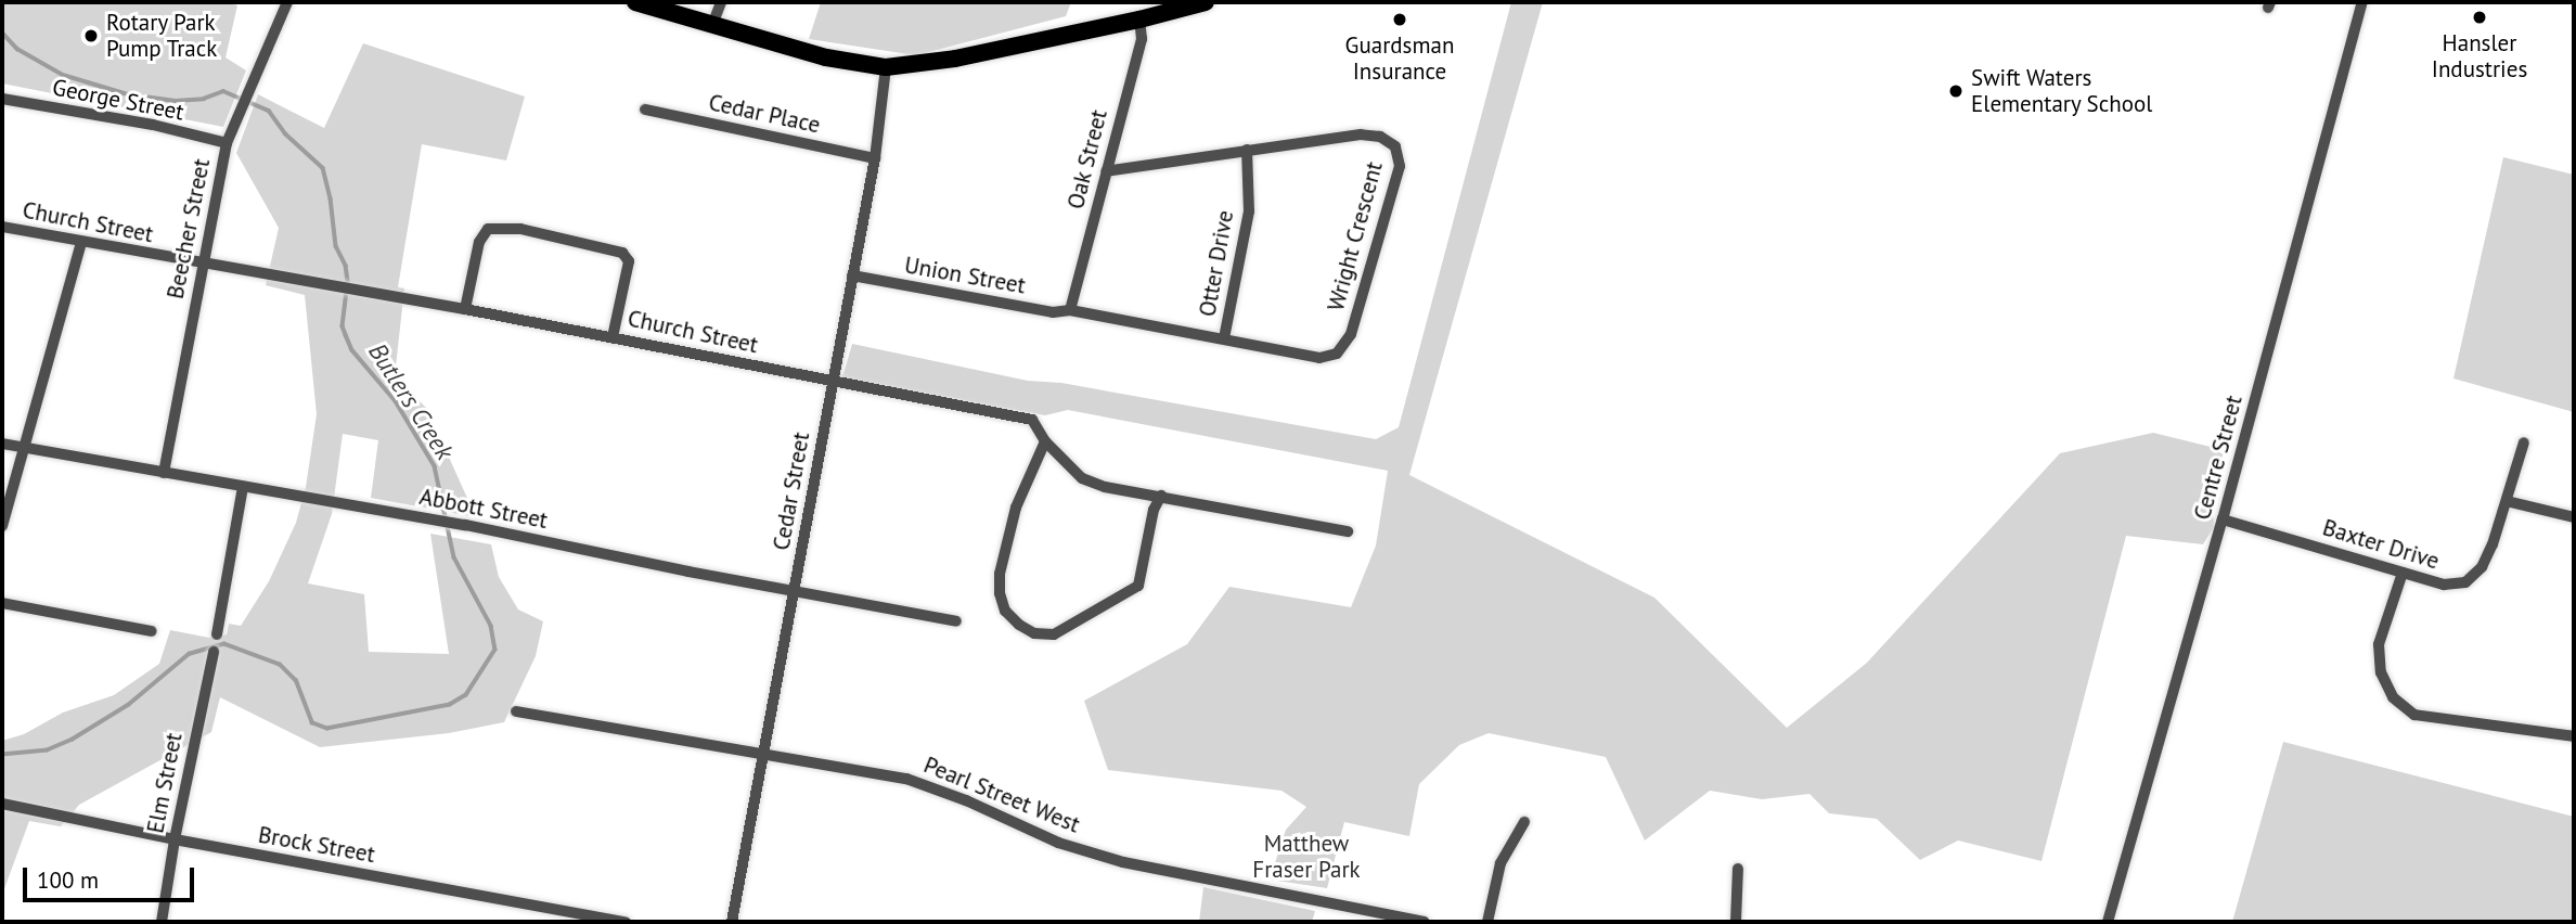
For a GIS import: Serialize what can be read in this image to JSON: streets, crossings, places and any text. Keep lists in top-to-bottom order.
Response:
{
  "streets": {
    "street": [
      "George Street",
      "Cedar Place",
      "Oak Street",
      "Church Street",
      "Beecher Street",
      "Wright Crescent",
      "Otter Drive",
      "Union Street",
      "Centre Street",
      "Cedar Street",
      "Abbott Street",
      "Baxter Drive",
      "Elm Street",
      "Pearl Street West",
      "Brock Street"
    ]
  },
  "crossings": [
    ["George Street", "Beecher Street"],
    ["Cedar Place", "Cedar Street"],
    ["Oak Street", "Wright Crescent"],
    ["Oak Street", "Union Street"],
    ["Church Street", "Beecher Street"],
    ["Church Street", "Cedar Street"],
    ["Beecher Street", "Abbott Street"],
    ["Wright Crescent", "Otter Drive"],
    ["Wright Crescent", "Union Street"],
    ["Union Street", "Cedar Street"],
    ["Centre Street", "Baxter Drive"],
    ["Cedar Street", "Abbott Street"],
    ["Cedar Street", "Pearl Street West"],
    ["Elm Street", "Brock Street"]
  ],
  "water": ["Butlers Creek"],
  "parks": ["Matthew Fraser Park"],
  "places": [
    "Hansler Industries",
    "Guardsman Insurance",
    "Rotary Park Pump Track",
    "Swift Waters Elementary School"
  ],
  "scale_bar": "100 m"
}
